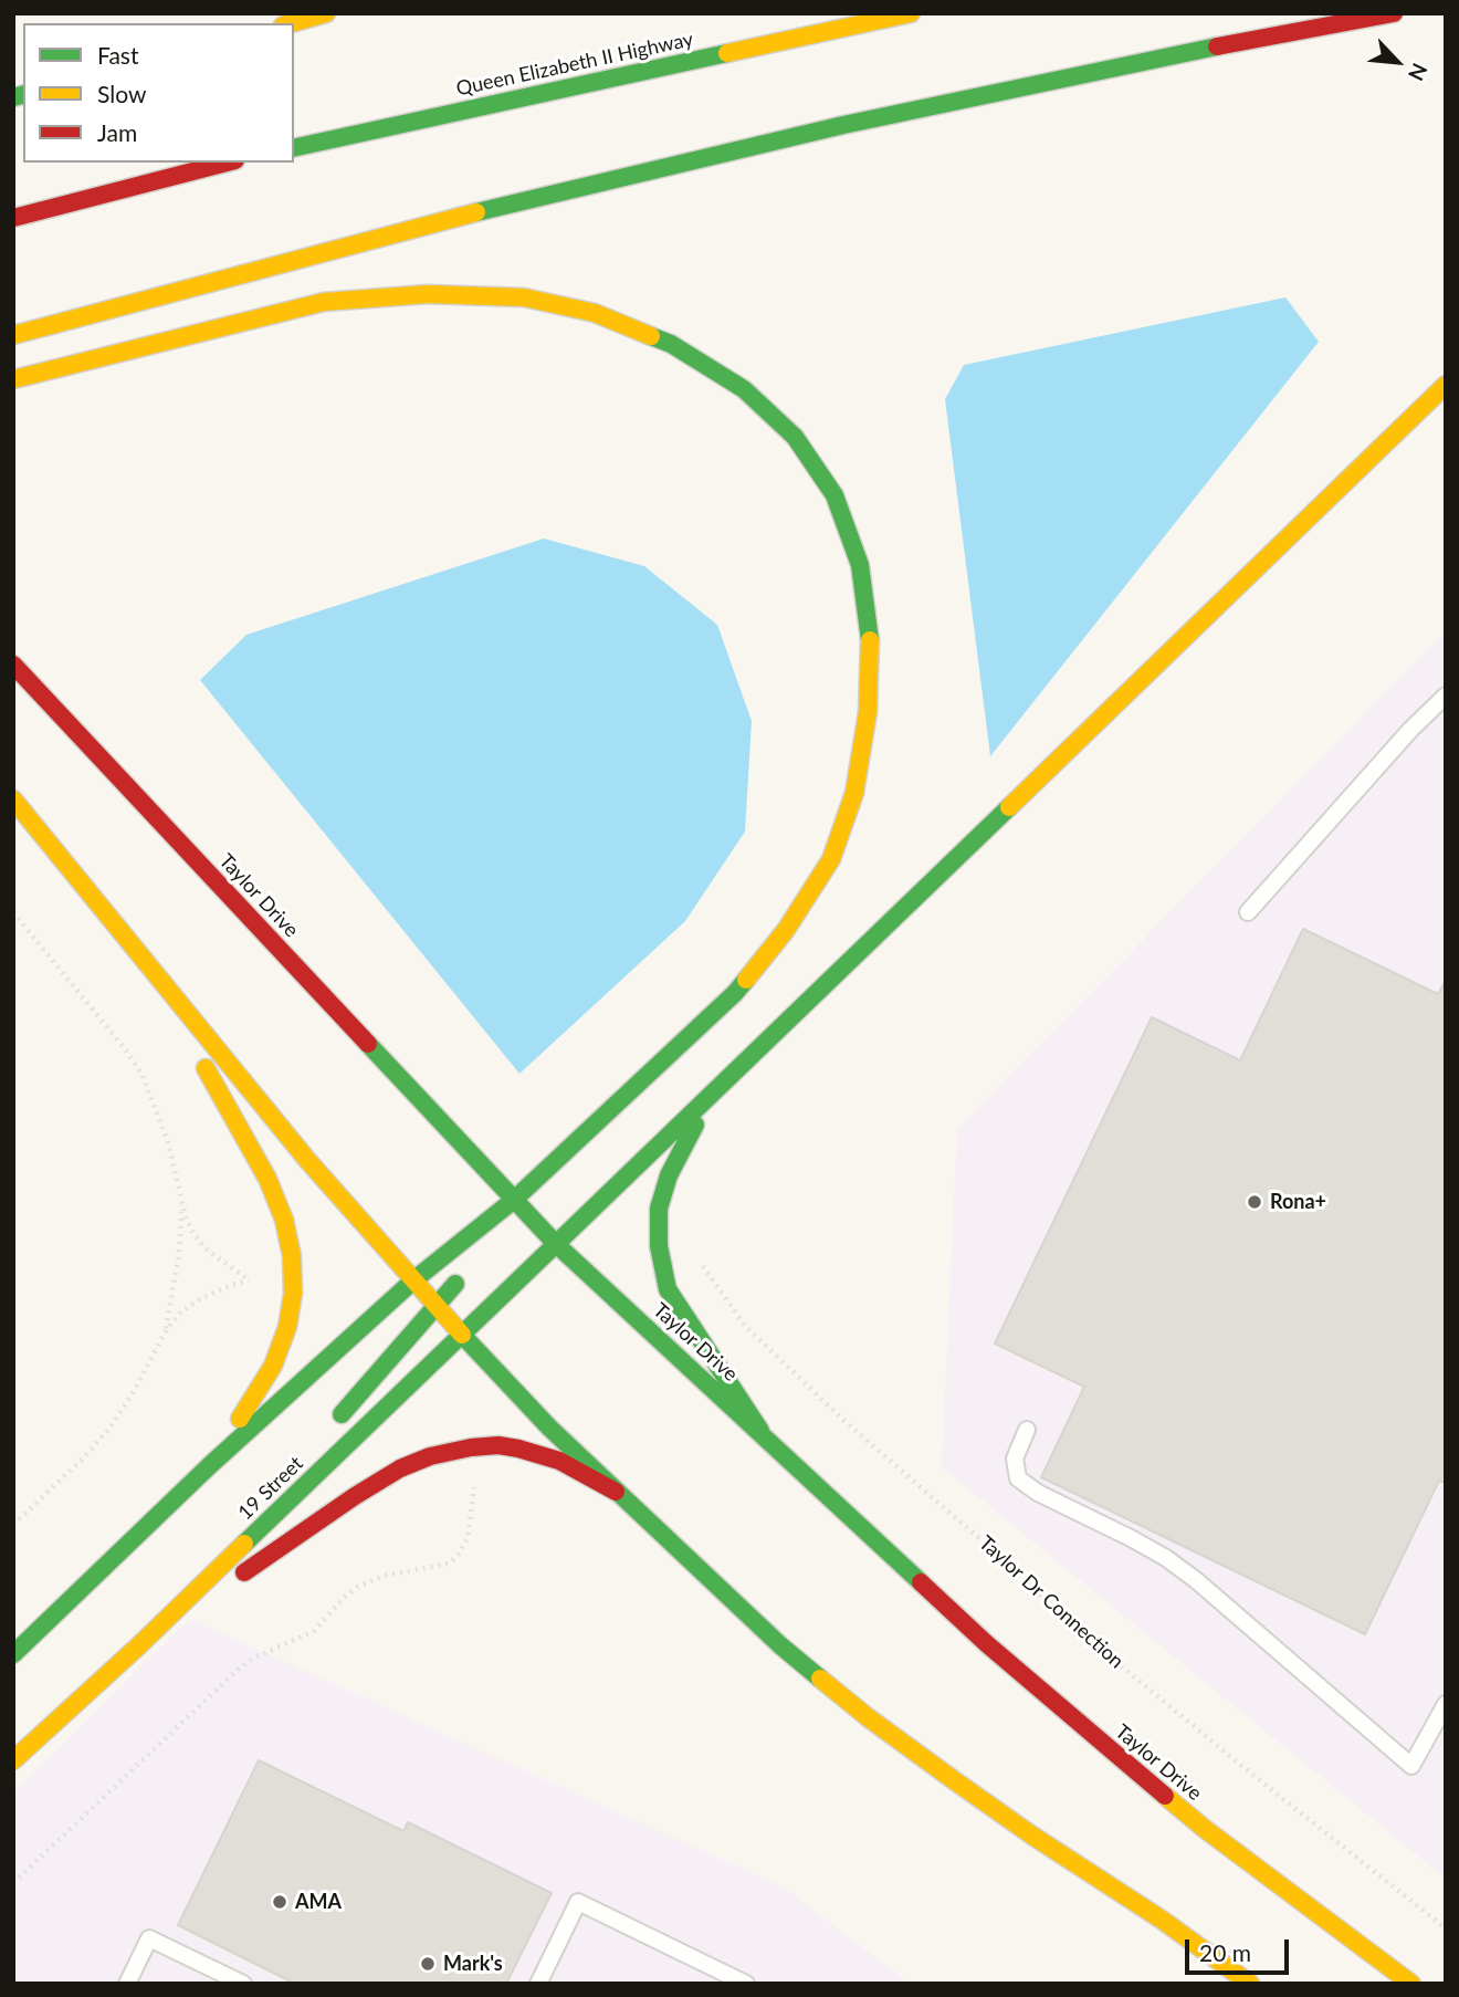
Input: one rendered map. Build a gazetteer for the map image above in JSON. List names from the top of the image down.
{
  "streets": {
    "main road": ["Queen Elizabeth II Highway", "Taylor Drive", "19 Street"],
    "path": ["Taylor Dr Connection"]
  },
  "crossings": [
    ["Taylor Drive", "19 Street"]
  ],
  "places": ["Rona+", "AMA", "Mark's"],
  "legend": ["Fast", "Slow", "Jam"],
  "scale_bar": "20 m",
  "north": "bottom right"
}
